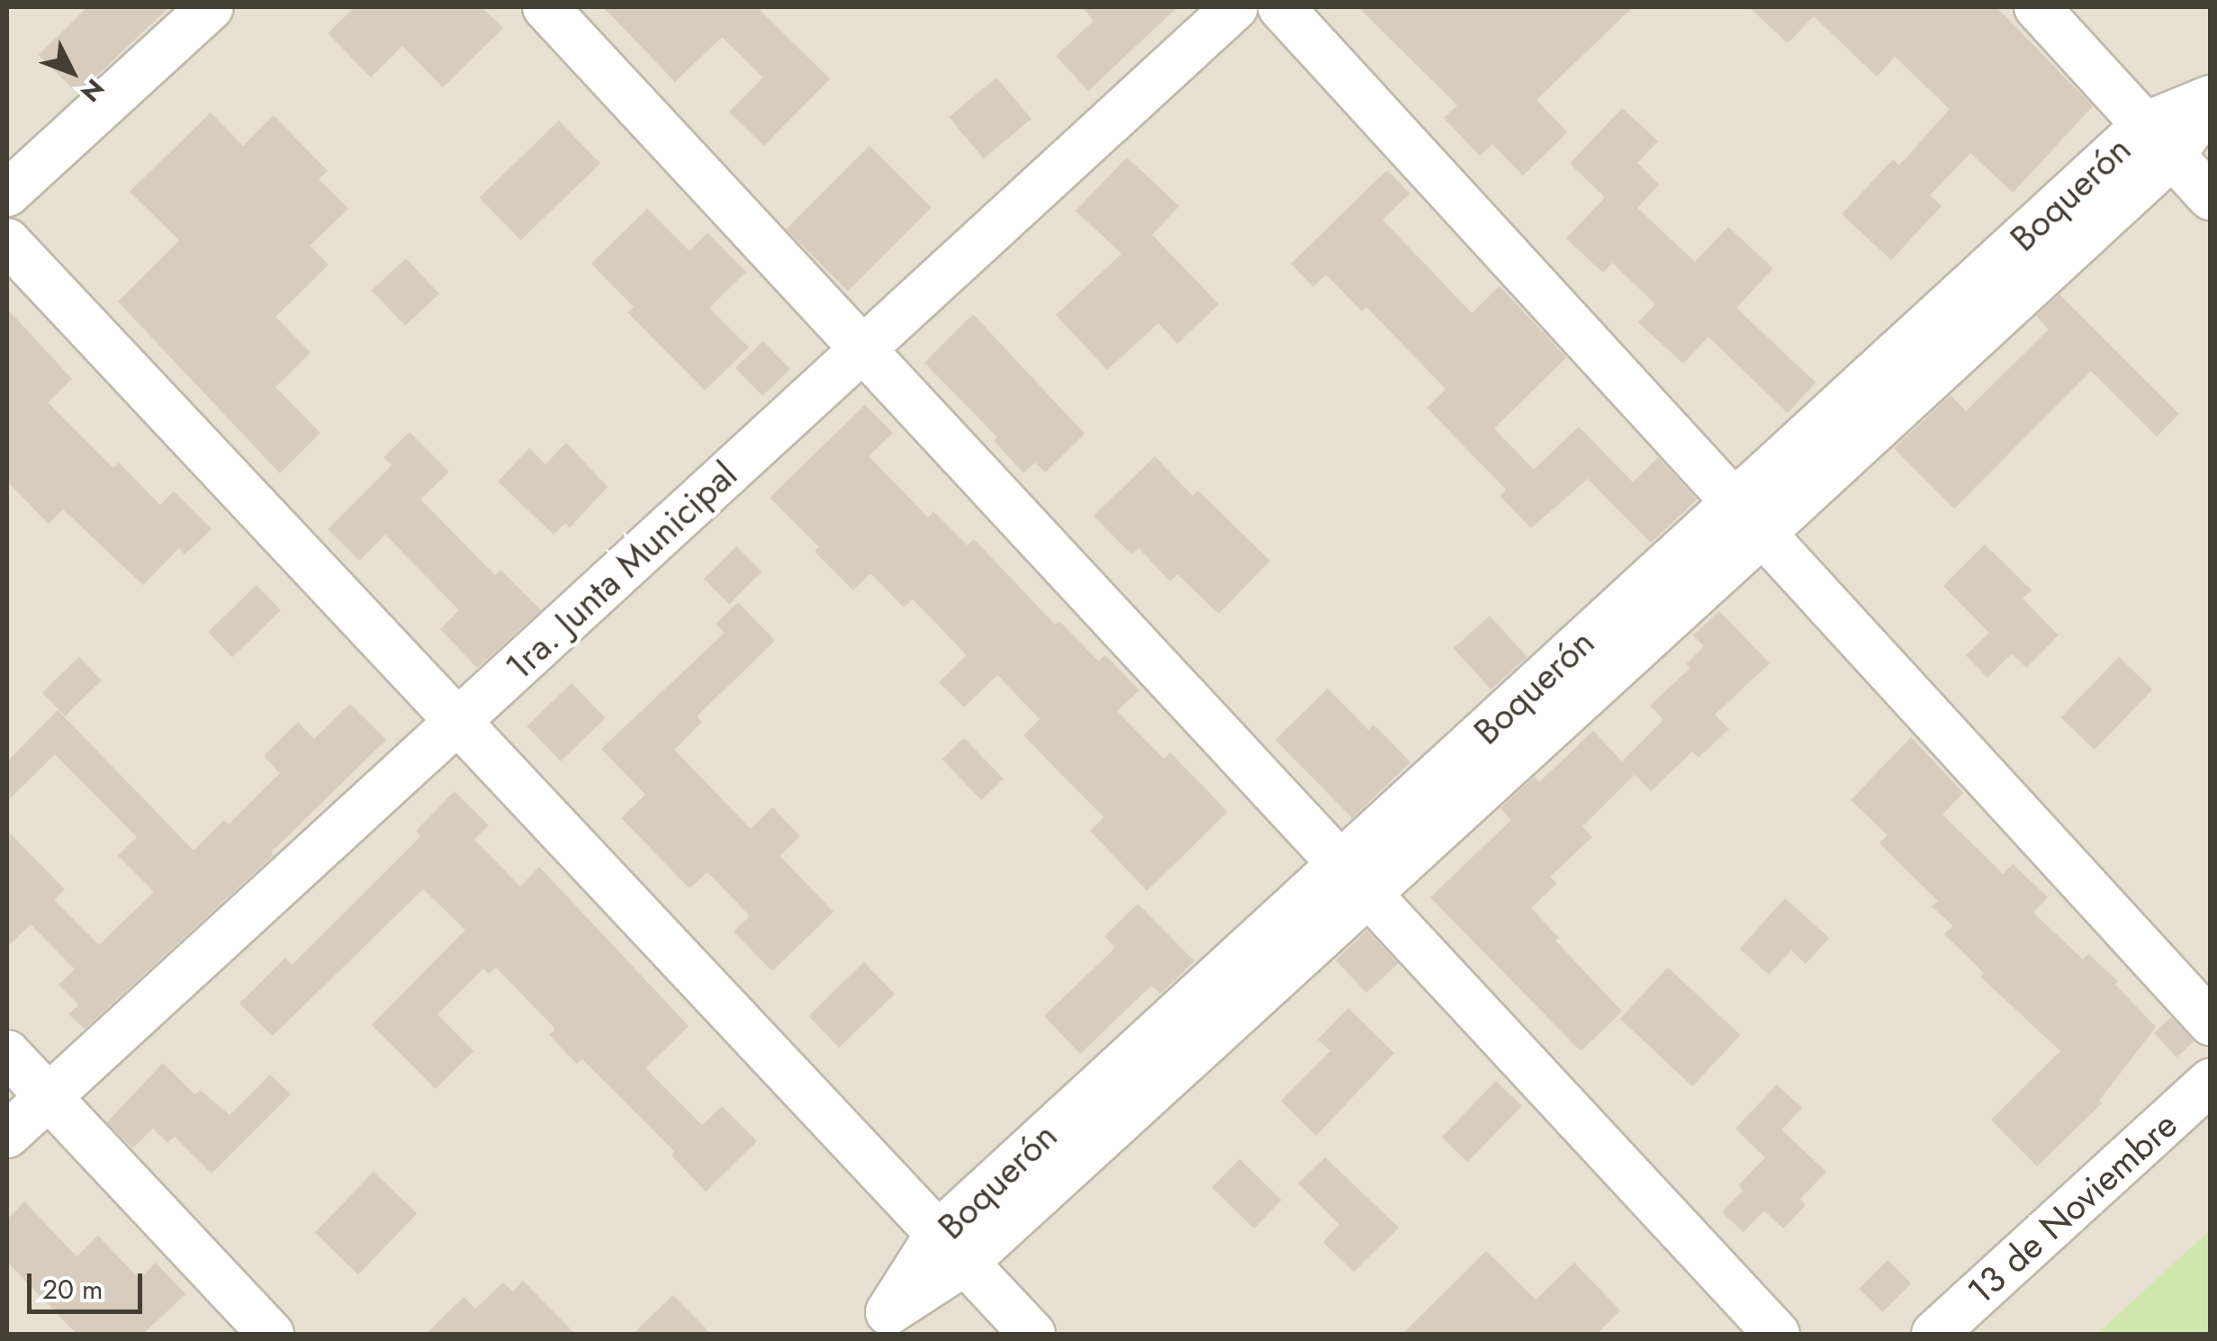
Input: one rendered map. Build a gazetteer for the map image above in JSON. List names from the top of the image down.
{
  "streets": {
    "street": ["Boquerón", "1ra. Junta Municipal", "13 de Noviembre"]
  },
  "scale_bar": "20 m",
  "north": "bottom right"
}
